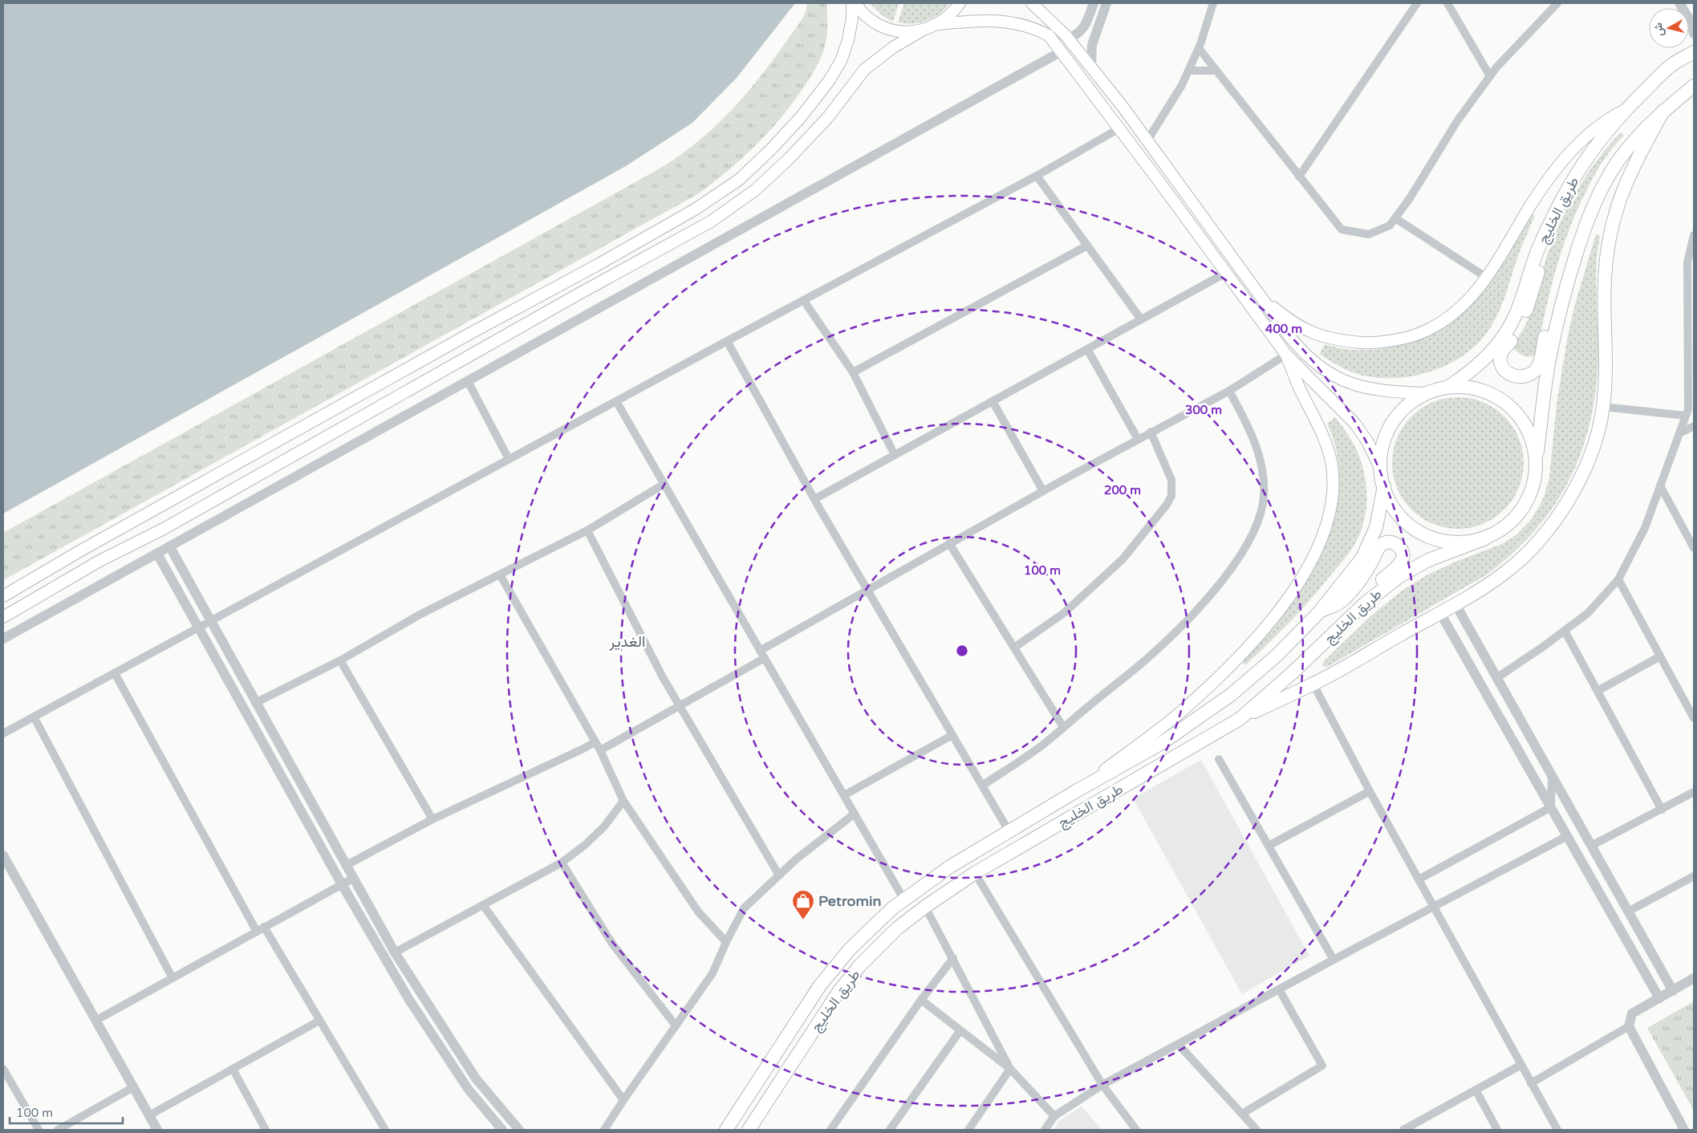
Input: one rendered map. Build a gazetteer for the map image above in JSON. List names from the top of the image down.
{
  "streets": {
    "main road": ["طريق الخليج"]
  },
  "districts": ["الغدير"],
  "places": {
    "shop": ["Petromin"]
  },
  "scale_bar": "100 m",
  "north": "left",
  "rings": [
    "400 m",
    "300 m",
    "200 m",
    "100 m"
  ]
}
